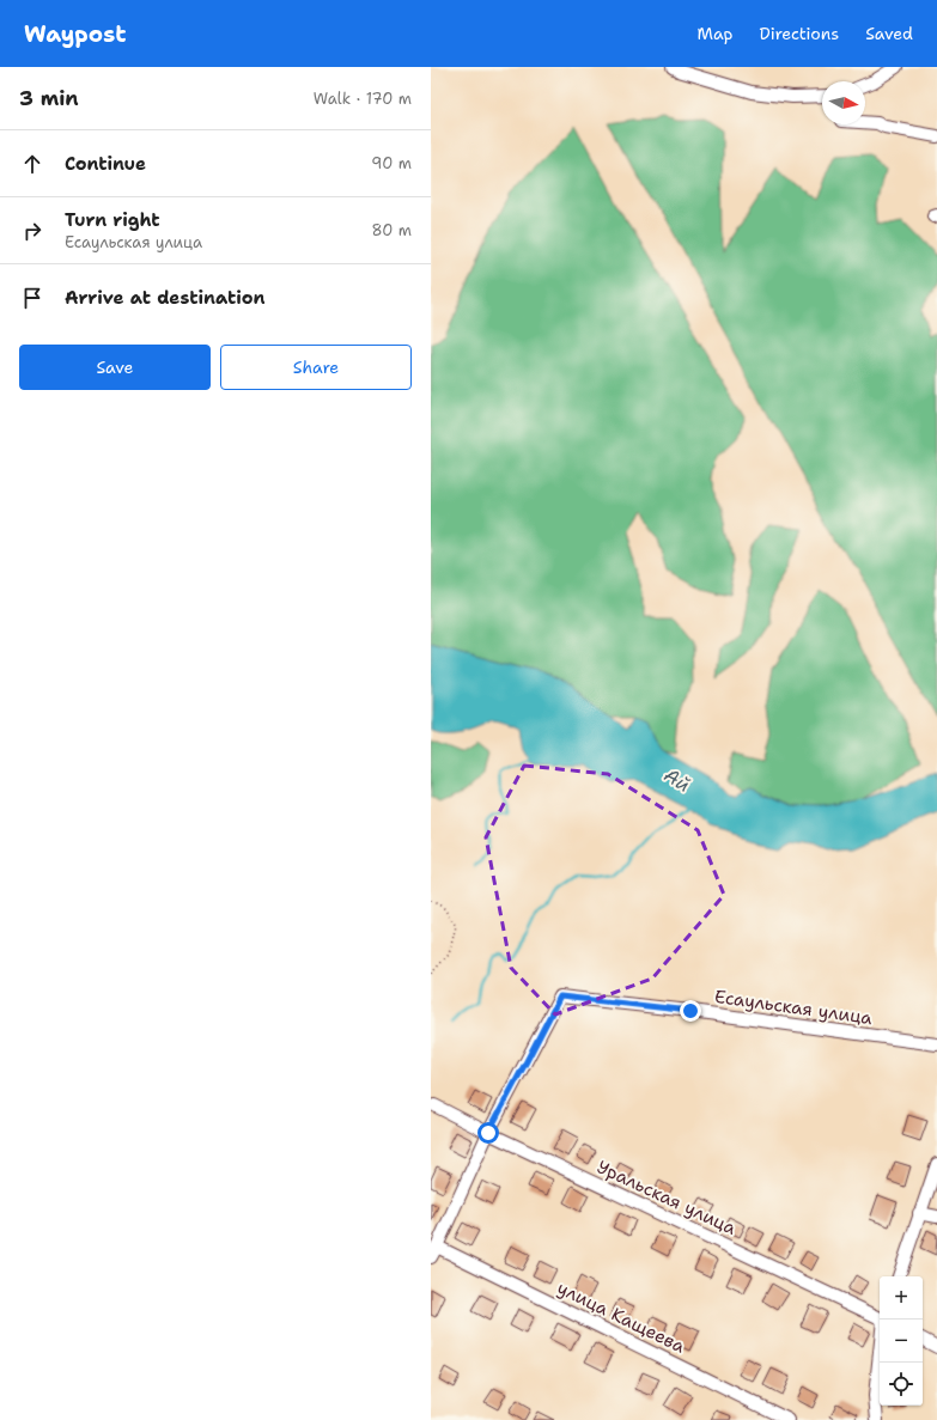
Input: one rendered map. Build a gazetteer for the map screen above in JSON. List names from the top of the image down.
{
  "streets": {
    "street": ["Есаульская улица", "Уральская улица", "улица Кащеева"]
  },
  "crossings": [
    ["Есаульская улица", "Уральская улица"]
  ],
  "water": ["Ай"],
  "north": "right",
  "page": {
    "header": "Waypost",
    "nav": ["Map", "Directions", "Saved"],
    "heading": ["3 min", "Walk · 170 m"],
    "list": [
      ["Continue", "90 m"],
      ["Turn right", "Есаульская улица", "80 m"],
      "Arrive at destination"
    ],
    "buttons": ["Save", "Share"],
    "map_buttons": ["+", "−"]
  }
}
